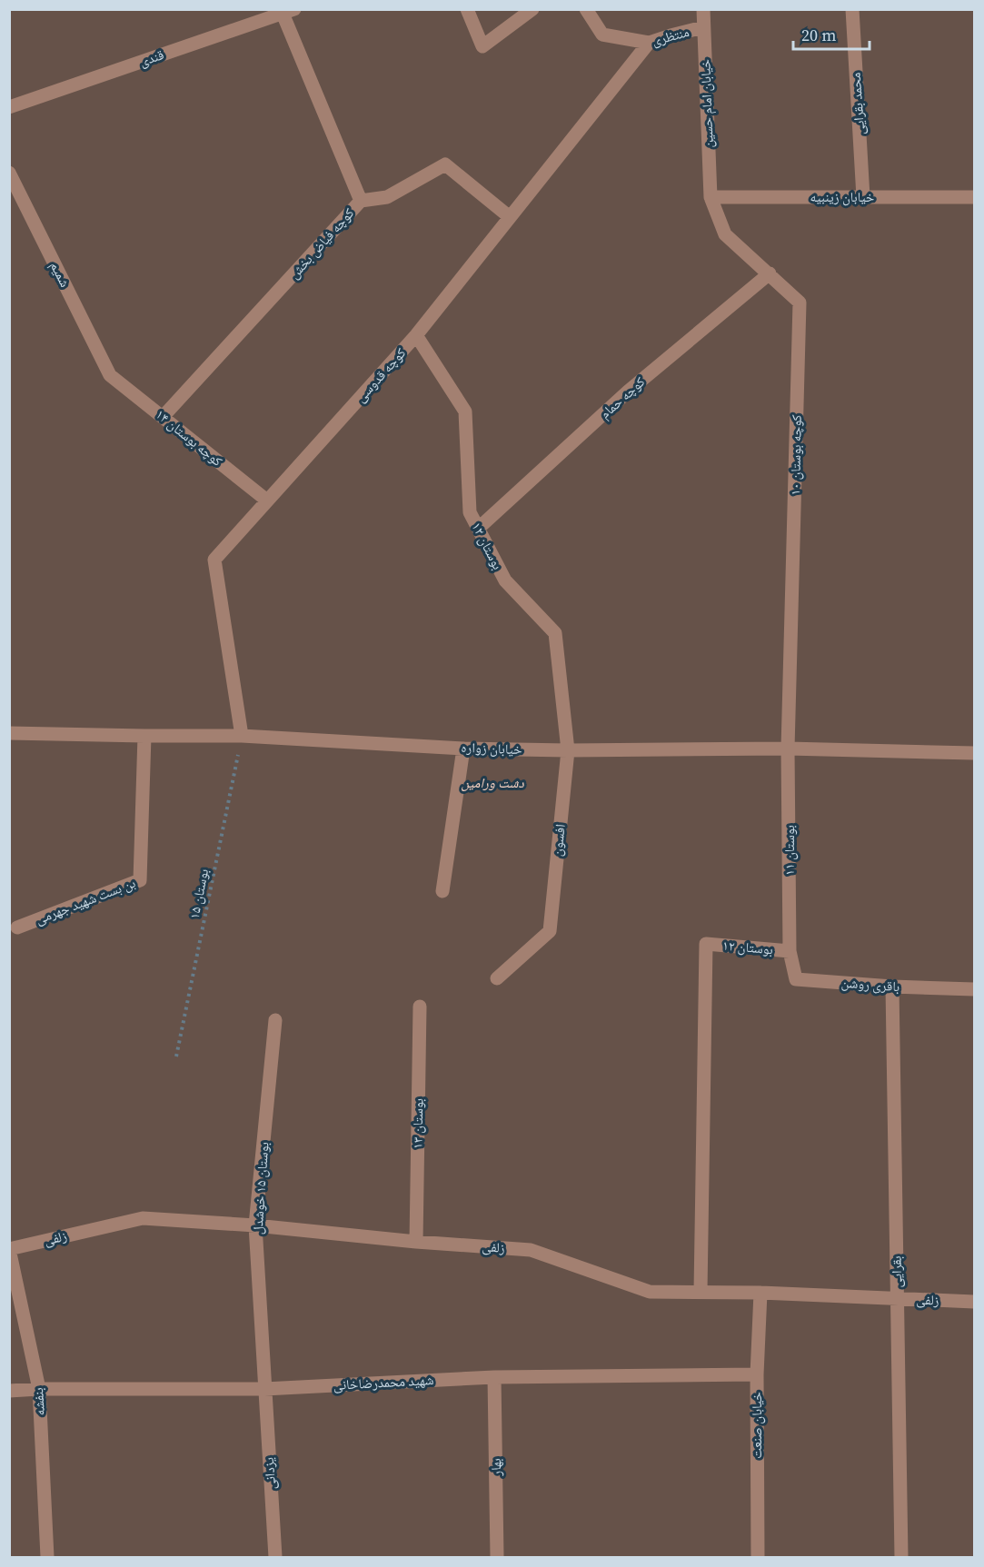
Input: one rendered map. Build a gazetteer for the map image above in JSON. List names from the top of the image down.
{
  "streets": {
    "street": [
      "منتظری",
      "قندی",
      "خیابان امام حسین",
      "محمد بقرایی",
      "خیابان زینبیه",
      "کوچه فیاض بخش",
      "شمیم",
      "کوچه قدوسی",
      "کوچه حمام",
      "کوچه بوستان ۱۴",
      "کوچه بوستان ۱۰",
      "بوستان ۱۲",
      "خیابان زواره",
      "افسون",
      "بوستان ۱۱",
      "بن بست شهید جهرمی",
      "باقری روشن",
      "بوستان ۱۳",
      "بوستان ۱۵ خوشدل",
      "زلفی",
      "بقرایی",
      "شهید محمدرضاخانی",
      "بنفشه",
      "خیابان صنعت",
      "بهار",
      "یزدانی"
    ],
    "path": ["بوستان ۱۵"]
  },
  "crossings": [
    ["منتظری", "خیابان امام حسین"],
    ["منتظری", "کوچه قدوسی"],
    ["خیابان امام حسین", "خیابان زینبیه"],
    ["خیابان امام حسین", "کوچه بوستان ۱۰"],
    ["محمد بقرایی", "خیابان زینبیه"],
    ["خیابان زینبیه", "کوچه بوستان ۱۰"],
    ["کوچه فیاض بخش", "کوچه قدوسی"],
    ["کوچه فیاض بخش", "کوچه بوستان ۱۴"],
    ["شمیم", "کوچه بوستان ۱۴"],
    ["کوچه قدوسی", "کوچه بوستان ۱۴"],
    ["کوچه قدوسی", "بوستان ۱۲"],
    ["کوچه قدوسی", "خیابان زواره"],
    ["کوچه قدوسی", "بوستان ۱۵"],
    ["کوچه حمام", "کوچه بوستان ۱۰"],
    ["کوچه حمام", "بوستان ۱۲"],
    ["کوچه بوستان ۱۰", "خیابان زواره"],
    ["کوچه بوستان ۱۰", "بوستان ۱۱"],
    ["بوستان ۱۲", "خیابان زواره"],
    ["بوستان ۱۲", "افسون"],
    ["بوستان ۱۲", "بوستان ۱۱"],
    ["بوستان ۱۲", "باقری روشن"],
    ["بوستان ۱۲", "زلفی"],
    ["خیابان زواره", "افسون"],
    ["خیابان زواره", "بوستان ۱۱"],
    ["خیابان زواره", "بوستان ۱۵"],
    ["خیابان زواره", "بن بست شهید جهرمی"],
    ["بوستان ۱۱", "باقری روشن"],
    ["باقری روشن", "بقرایی"],
    ["بوستان ۱۳", "زلفی"],
    ["بوستان ۱۵ خوشدل", "زلفی"],
    ["بوستان ۱۵ خوشدل", "شهید محمدرضاخانی"],
    ["بوستان ۱۵ خوشدل", "یزدانی"],
    ["زلفی", "بقرایی"],
    ["زلفی", "بنفشه"],
    ["زلفی", "خیابان صنعت"],
    ["شهید محمدرضاخانی", "بنفشه"],
    ["شهید محمدرضاخانی", "خیابان صنعت"],
    ["شهید محمدرضاخانی", "بهار"],
    ["شهید محمدرضاخانی", "یزدانی"]
  ],
  "parks": ["دشت ورامین"],
  "scale_bar": "20 m"
}
